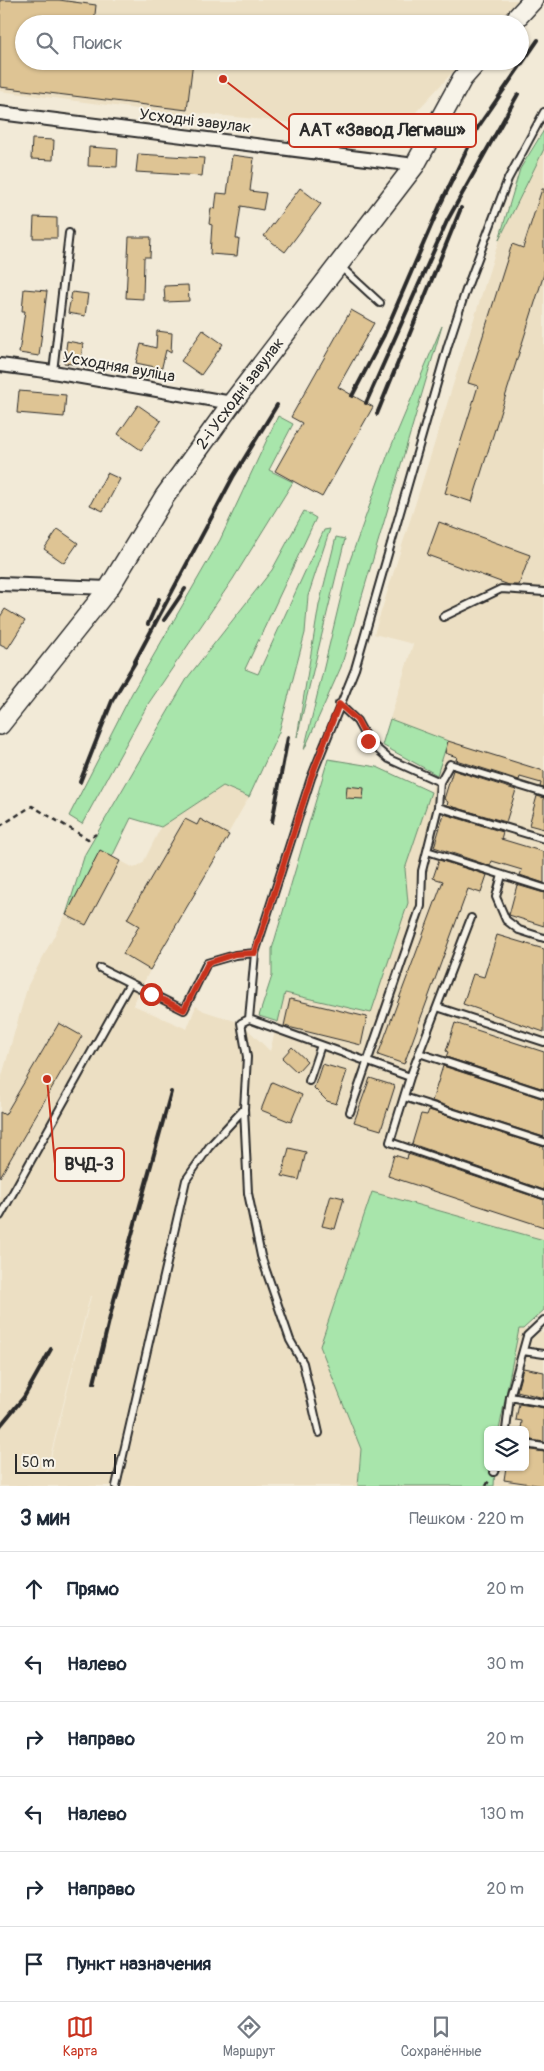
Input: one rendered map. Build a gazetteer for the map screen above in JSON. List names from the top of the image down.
{
  "streets": {
    "street": ["Усходні завулак", "Усходняя вуліца", "2-і Усходні завулак"]
  },
  "crossings": [
    ["Усходні завулак", "2-і Усходні завулак"],
    ["Усходняя вуліца", "2-і Усходні завулак"]
  ],
  "places": ["ААТ «Завод Легмаш»", "ВЧД-3"],
  "scale_bar": "50 m",
  "page": {
    "search": "Поиск",
    "scale": "50 m",
    "heading": ["3 мин", "Пешком · 220 m"],
    "list": [
      ["Прямо", "20 m"],
      ["Налево", "30 m"],
      ["Направо", "20 m"],
      ["Налево", "130 m"],
      ["Направо", "20 m"],
      "Пункт назначения"
    ],
    "nav": ["Карта", "Маршрут", "Сохранённые"]
  }
}
